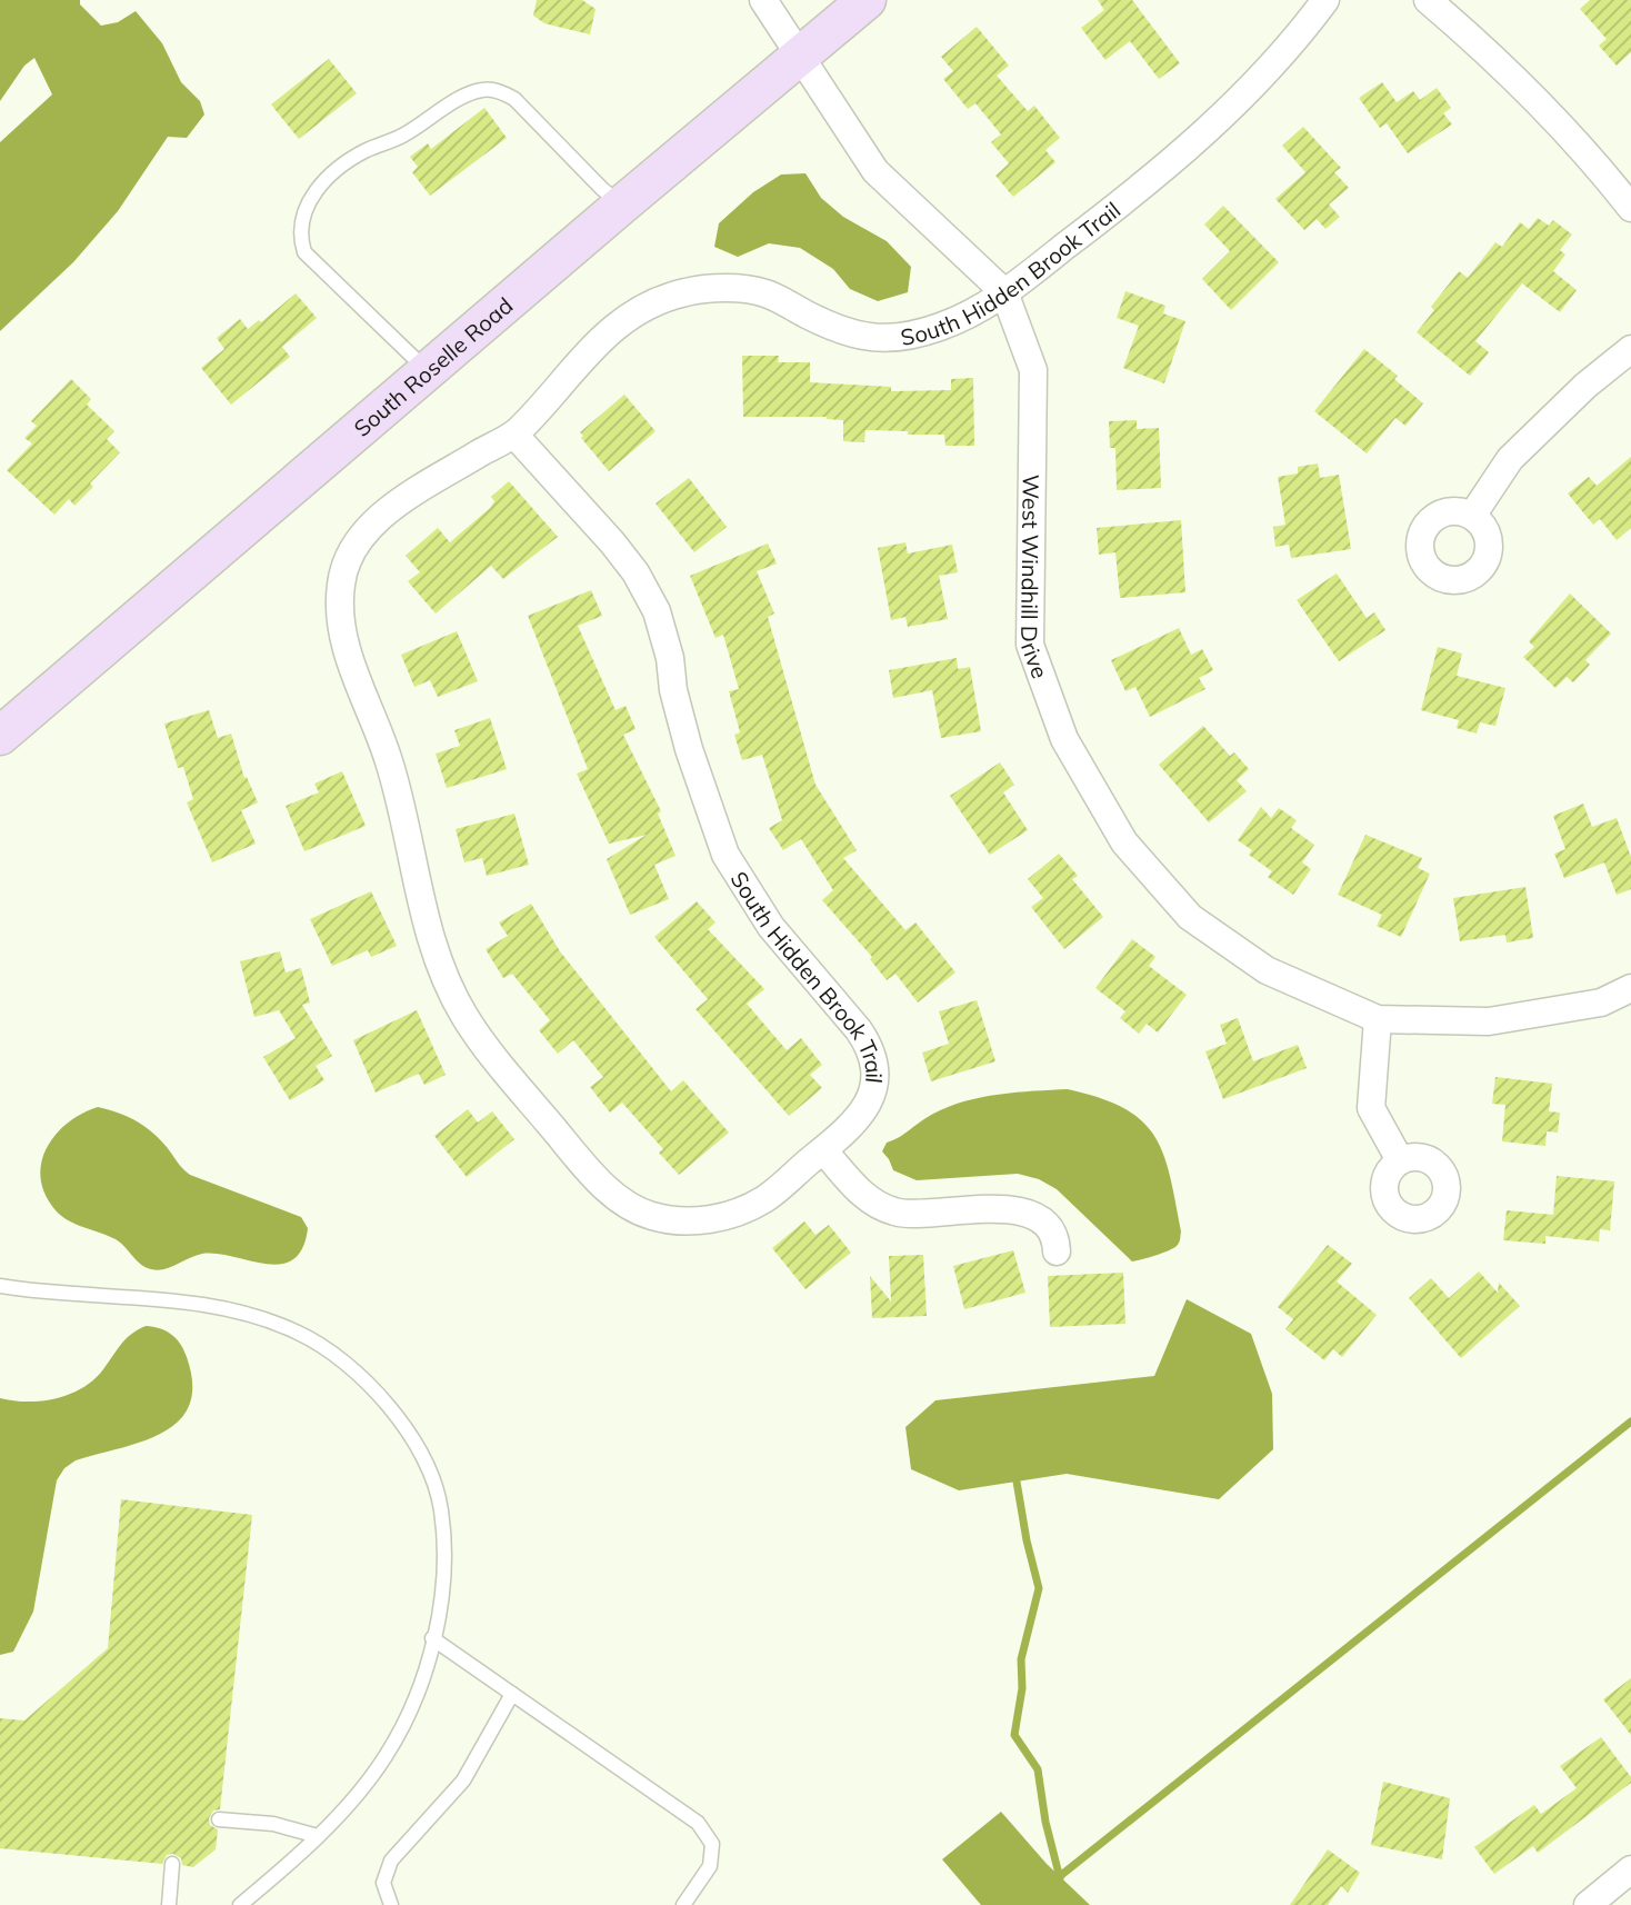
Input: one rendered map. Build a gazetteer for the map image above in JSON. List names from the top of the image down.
{
  "streets": {
    "main road": ["South Roselle Road"],
    "street": ["South Hidden Brook Trail", "West Windhill Drive"]
  },
  "crossings": [
    ["South Hidden Brook Trail", "West Windhill Drive"],
    ["South Roselle Road", "West Windhill Drive"]
  ]
}
